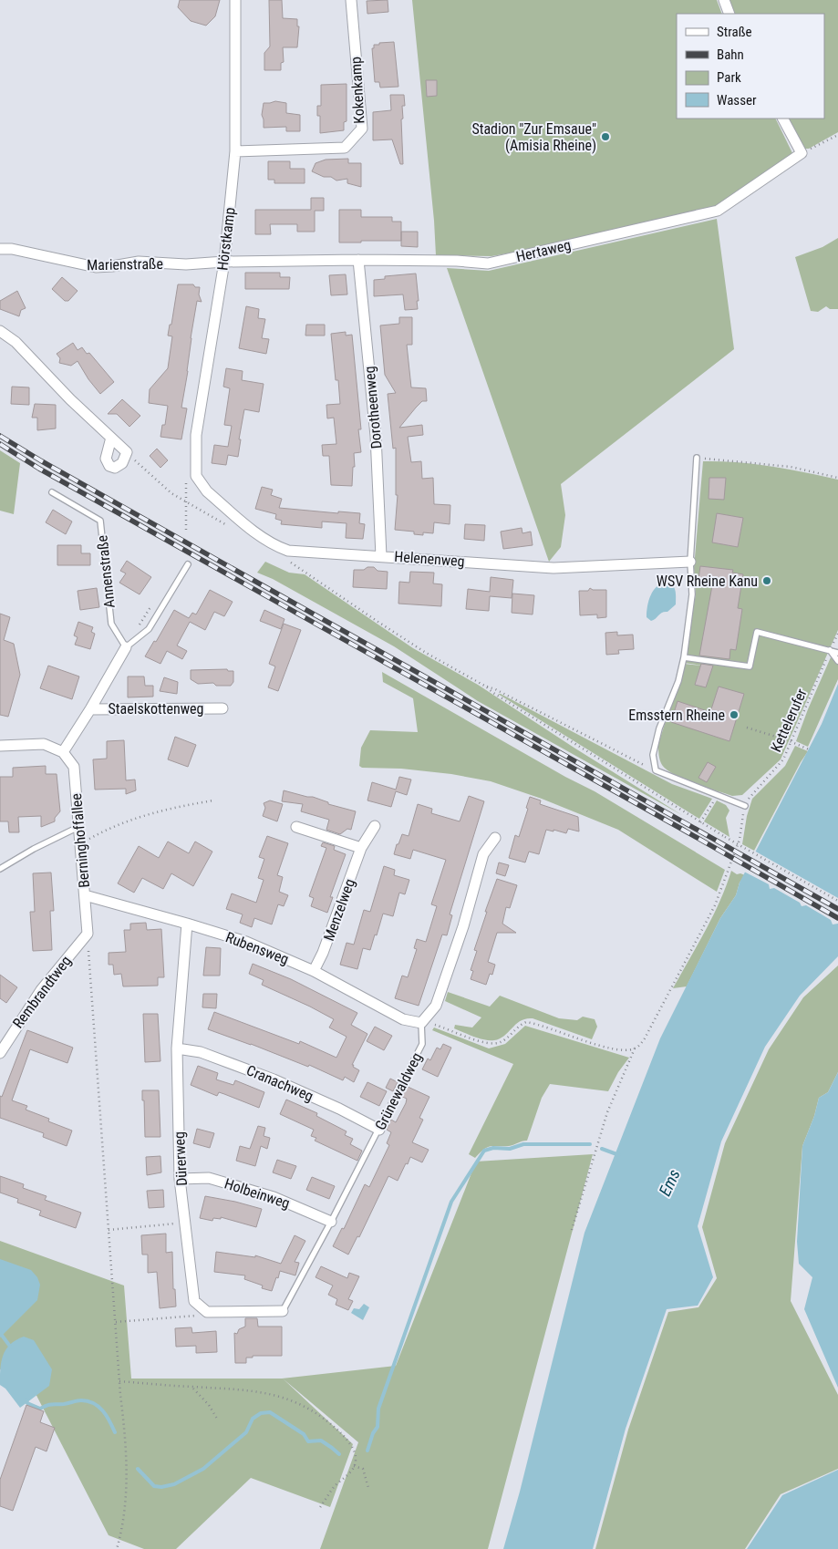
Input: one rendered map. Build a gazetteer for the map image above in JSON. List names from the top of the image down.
{
  "streets": {
    "street": [
      "Kokenkamp",
      "Hörstkamp",
      "Hertaweg",
      "Marienstraße",
      "Dorotheenweg",
      "Helenenweg",
      "Staelskottenweg",
      "Berninghoffallee",
      "Menzelweg",
      "Rubensweg",
      "Rembrandtweg",
      "Cranachweg",
      "Dürerweg",
      "Holbeinweg"
    ],
    "lane": ["Annenstraße", "Grünewaldweg"],
    "path": ["Kettelerufer"]
  },
  "crossings": [
    ["Kokenkamp", "Hörstkamp"],
    ["Hörstkamp", "Hertaweg"],
    ["Hörstkamp", "Marienstraße"],
    ["Hörstkamp", "Helenenweg"],
    ["Hertaweg", "Marienstraße"],
    ["Hertaweg", "Dorotheenweg"],
    ["Dorotheenweg", "Helenenweg"],
    ["Annenstraße", "Staelskottenweg"],
    ["Staelskottenweg", "Berninghoffallee"],
    ["Berninghoffallee", "Rubensweg"],
    ["Berninghoffallee", "Rembrandtweg"],
    ["Menzelweg", "Rubensweg"],
    ["Rubensweg", "Grünewaldweg"],
    ["Rubensweg", "Dürerweg"],
    ["Cranachweg", "Grünewaldweg"],
    ["Cranachweg", "Dürerweg"],
    ["Grünewaldweg", "Holbeinweg"],
    ["Dürerweg", "Holbeinweg"]
  ],
  "water": ["Ems"],
  "places": ["Stadion \"Zur Emsaue\" (Amisia Rheine)", "WSV Rheine Kanu", "Emsstern Rheine"],
  "legend": [
    "Straße",
    "Bahn",
    "Park",
    "Wasser"
  ]
}
